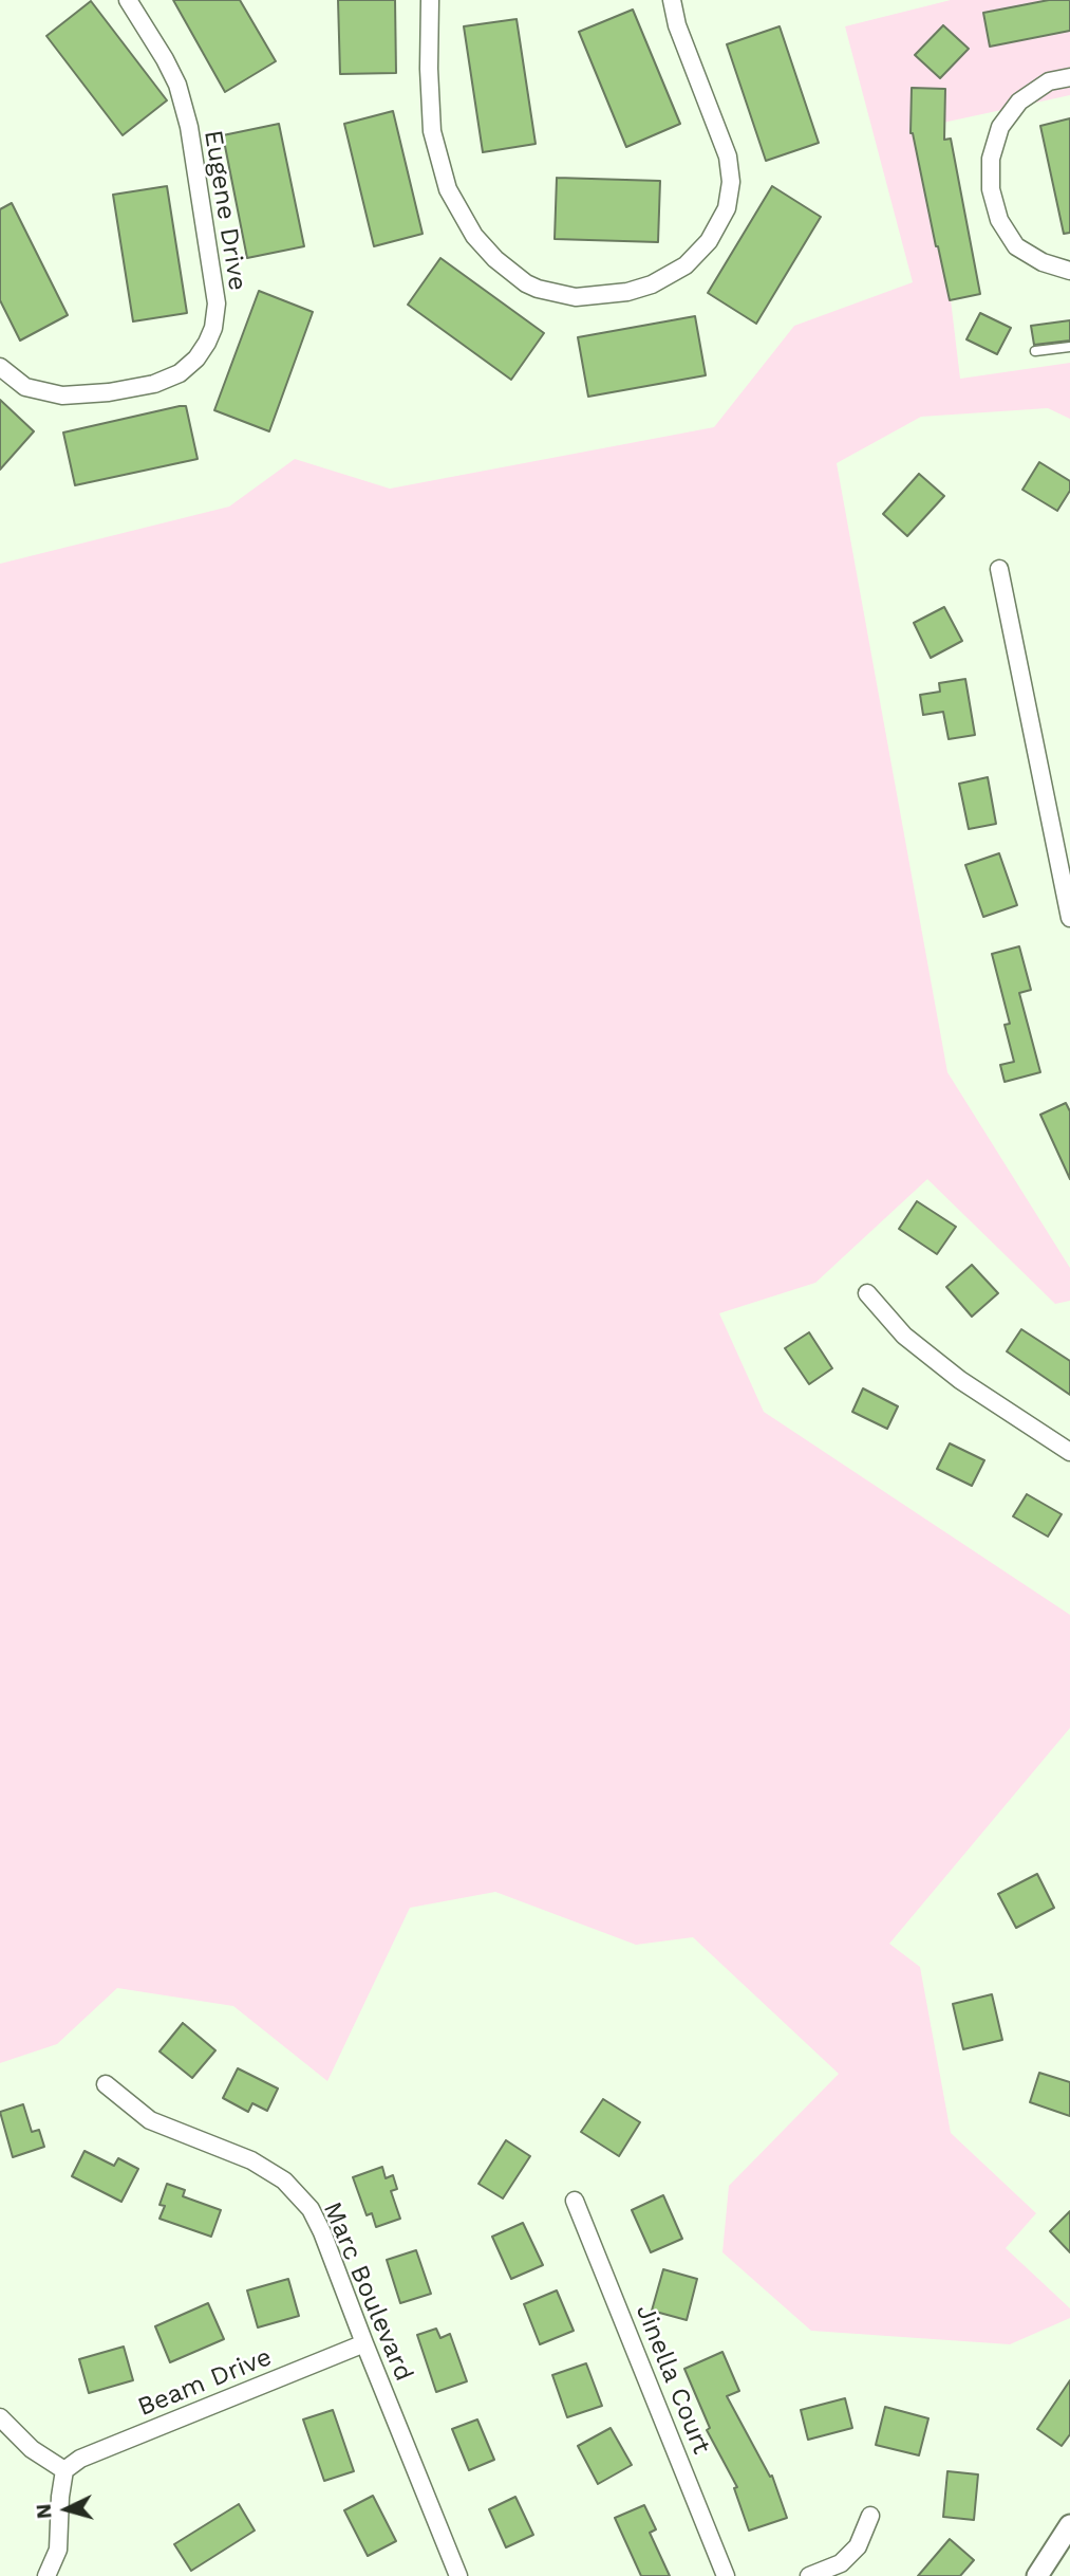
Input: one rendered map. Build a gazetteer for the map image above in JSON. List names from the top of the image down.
{
  "streets": {
    "street": [
      "Eugene Drive",
      "Marc Boulevard",
      "Jinella Court",
      "Beam Drive"
    ]
  },
  "crossings": [
    ["Marc Boulevard", "Beam Drive"]
  ],
  "north": "left"
}
